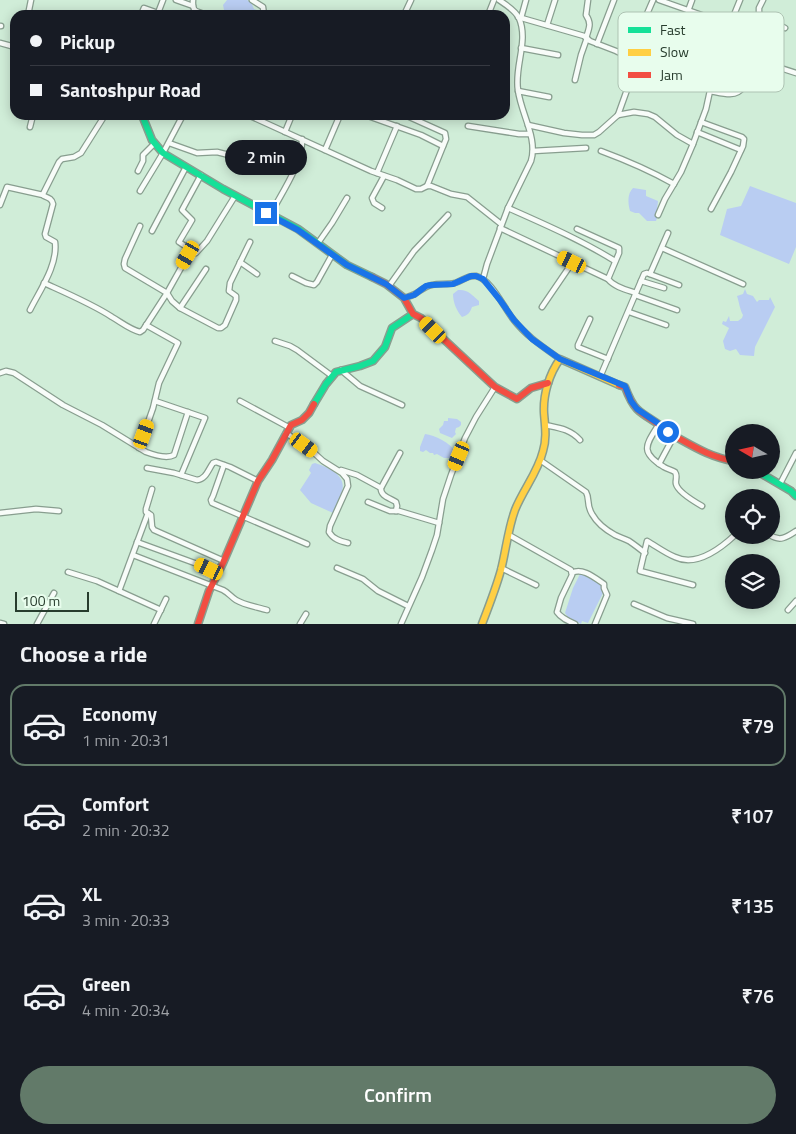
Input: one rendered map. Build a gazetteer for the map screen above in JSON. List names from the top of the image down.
{
  "legend": ["Fast", "Slow", "Jam"],
  "scale_bar": "100 m",
  "north": "left",
  "page": {
    "banner": ["Pickup", "Santoshpur Road"],
    "bubble": "2 min",
    "scale": "100 m",
    "heading": "Choose a ride",
    "list": [
      {
        "name": "Economy",
        "note": "1 min · 20:31",
        "value": "₹79"
      },
      {
        "name": "Comfort",
        "note": "2 min · 20:32",
        "value": "₹107"
      },
      {
        "name": "XL",
        "note": "3 min · 20:33",
        "value": "₹135"
      },
      {
        "name": "Green",
        "note": "4 min · 20:34",
        "value": "₹76"
      }
    ],
    "buttons": "Confirm"
  }
}
